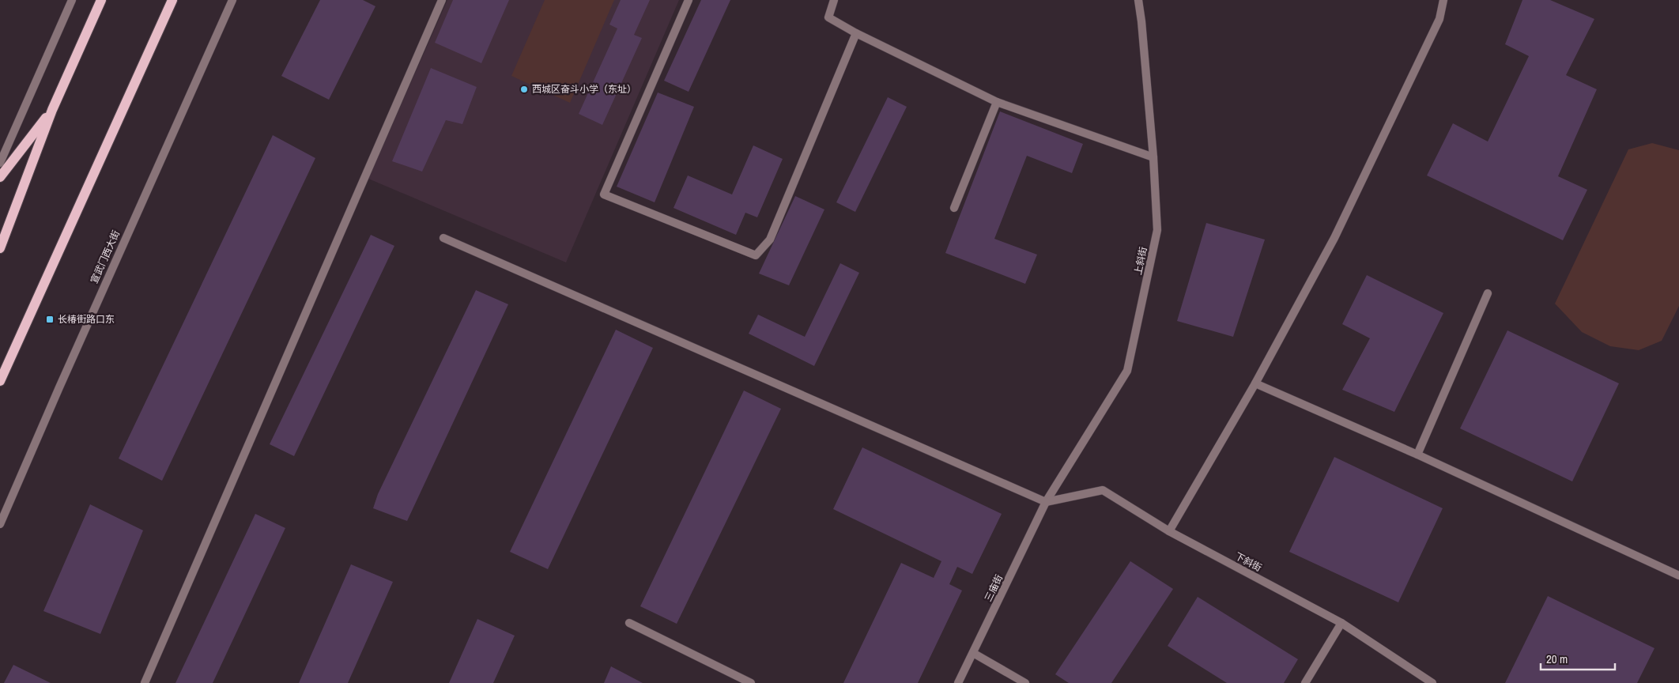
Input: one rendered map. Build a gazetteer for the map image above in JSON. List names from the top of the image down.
{
  "streets": {
    "street": [
      "宣武门西大街",
      "上斜街",
      "下斜街",
      "三庙街"
    ]
  },
  "crossings": [
    ["上斜街", "下斜街"],
    ["上斜街", "三庙街"],
    ["下斜街", "三庙街"]
  ],
  "places": {
    "other": ["西城区奋斗小学（东址）"],
    "transit": ["长椿街路口东"]
  },
  "scale_bar": "20 m"
}
